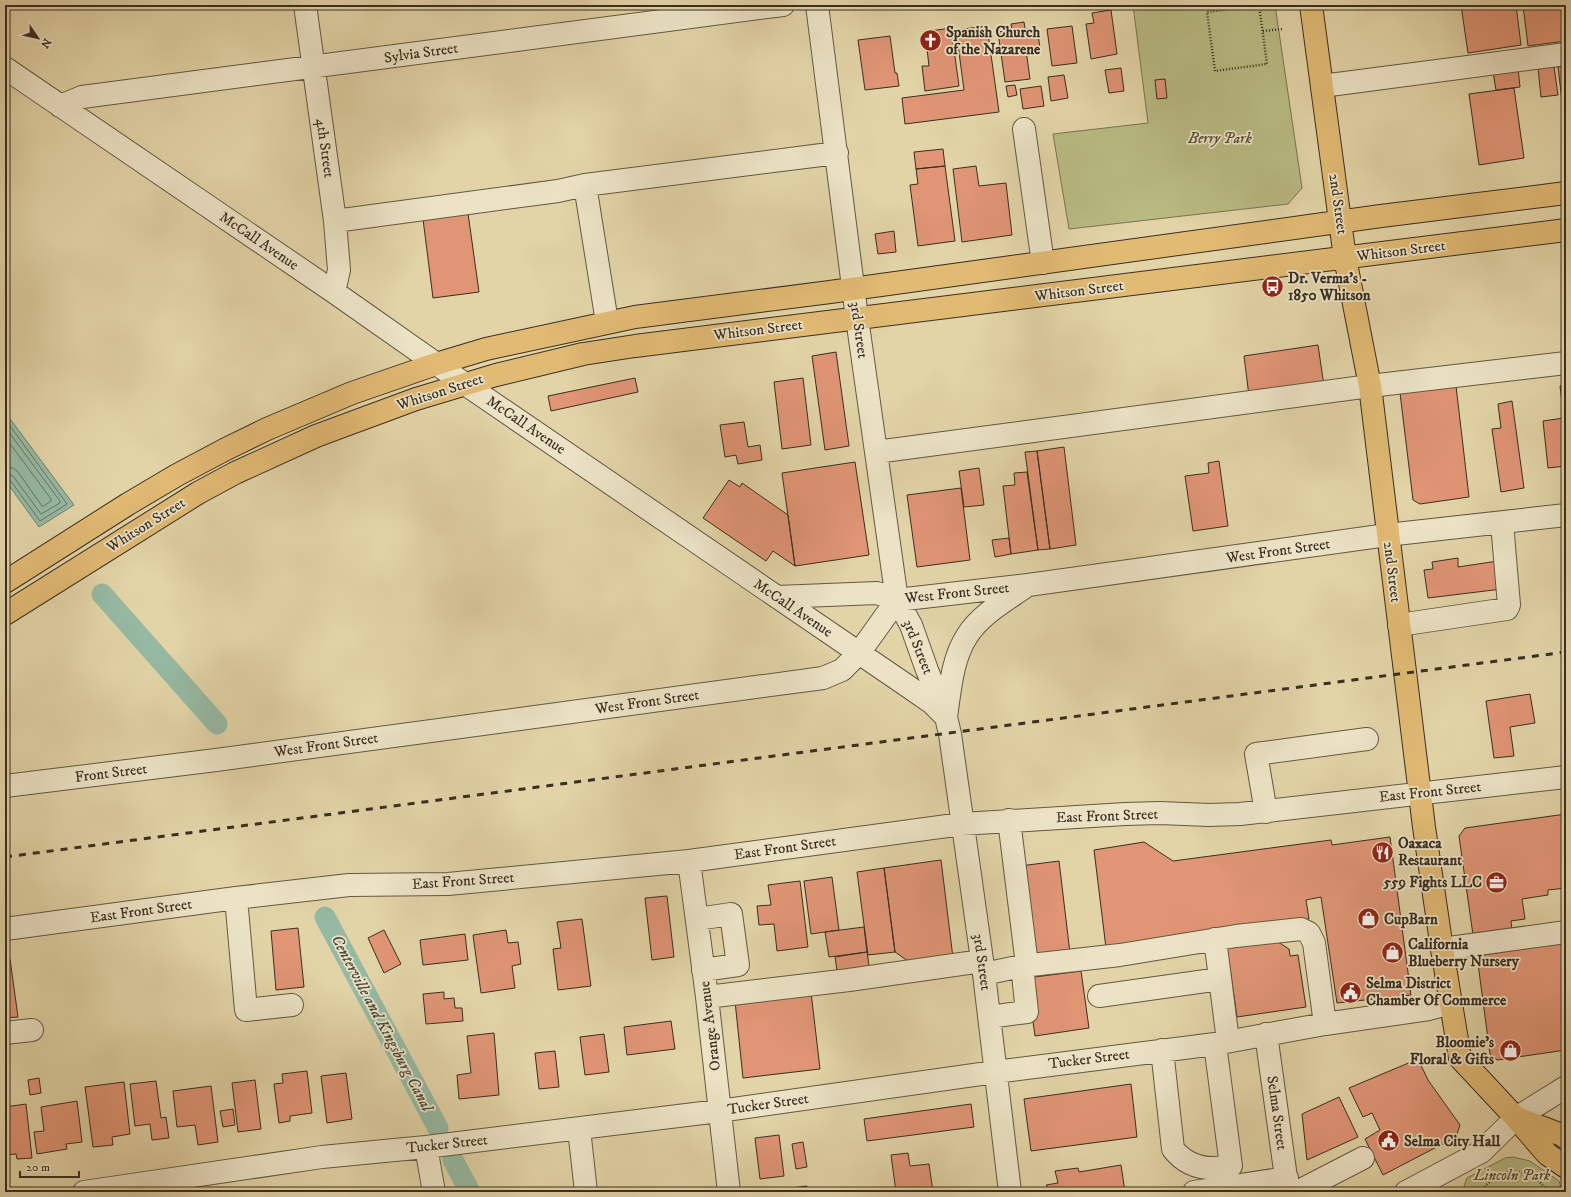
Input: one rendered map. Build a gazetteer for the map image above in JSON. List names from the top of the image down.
{
  "streets": {
    "main road": ["2nd Street", "Whitson Street"],
    "street": [
      "Sylvia Street",
      "4th Street",
      "McCall Avenue",
      "3rd Street",
      "West Front Street",
      "Front Street",
      "East Front Street",
      "Orange Avenue",
      "Tucker Street",
      "Selma Street"
    ]
  },
  "crossings": [
    ["Sylvia Street", "4th Street"],
    ["Sylvia Street", "McCall Avenue"],
    ["4th Street", "McCall Avenue"],
    ["2nd Street", "Whitson Street"],
    ["2nd Street", "West Front Street"],
    ["2nd Street", "East Front Street"],
    ["2nd Street", "Tucker Street"],
    ["McCall Avenue", "Whitson Street"],
    ["McCall Avenue", "3rd Street"],
    ["McCall Avenue", "West Front Street"],
    ["Whitson Street", "3rd Street"],
    ["3rd Street", "West Front Street"],
    ["3rd Street", "East Front Street"],
    ["3rd Street", "Tucker Street"],
    ["West Front Street", "Front Street"],
    ["East Front Street", "Orange Avenue"],
    ["Orange Avenue", "Tucker Street"],
    ["Tucker Street", "Selma Street"]
  ],
  "water": ["Centerville and Kingsburg Canal"],
  "parks": ["Berry Park", "Lincoln Park"],
  "places": {
    "church": ["Spanish Church of the Nazarene"],
    "bus stop": ["Dr. Verma's - 1850 Whitson"],
    "restaurant": ["Oaxaca Restaurant"],
    "office": ["559 Fights LLC"],
    "shop": ["CupBarn", "California Blueberry Nursery", "Bloomie's Floral & Gifts"],
    "public building": ["Selma District Chamber Of Commerce", "Selma City Hall"]
  },
  "scale_bar": "20 m",
  "north": "bottom right"
}
